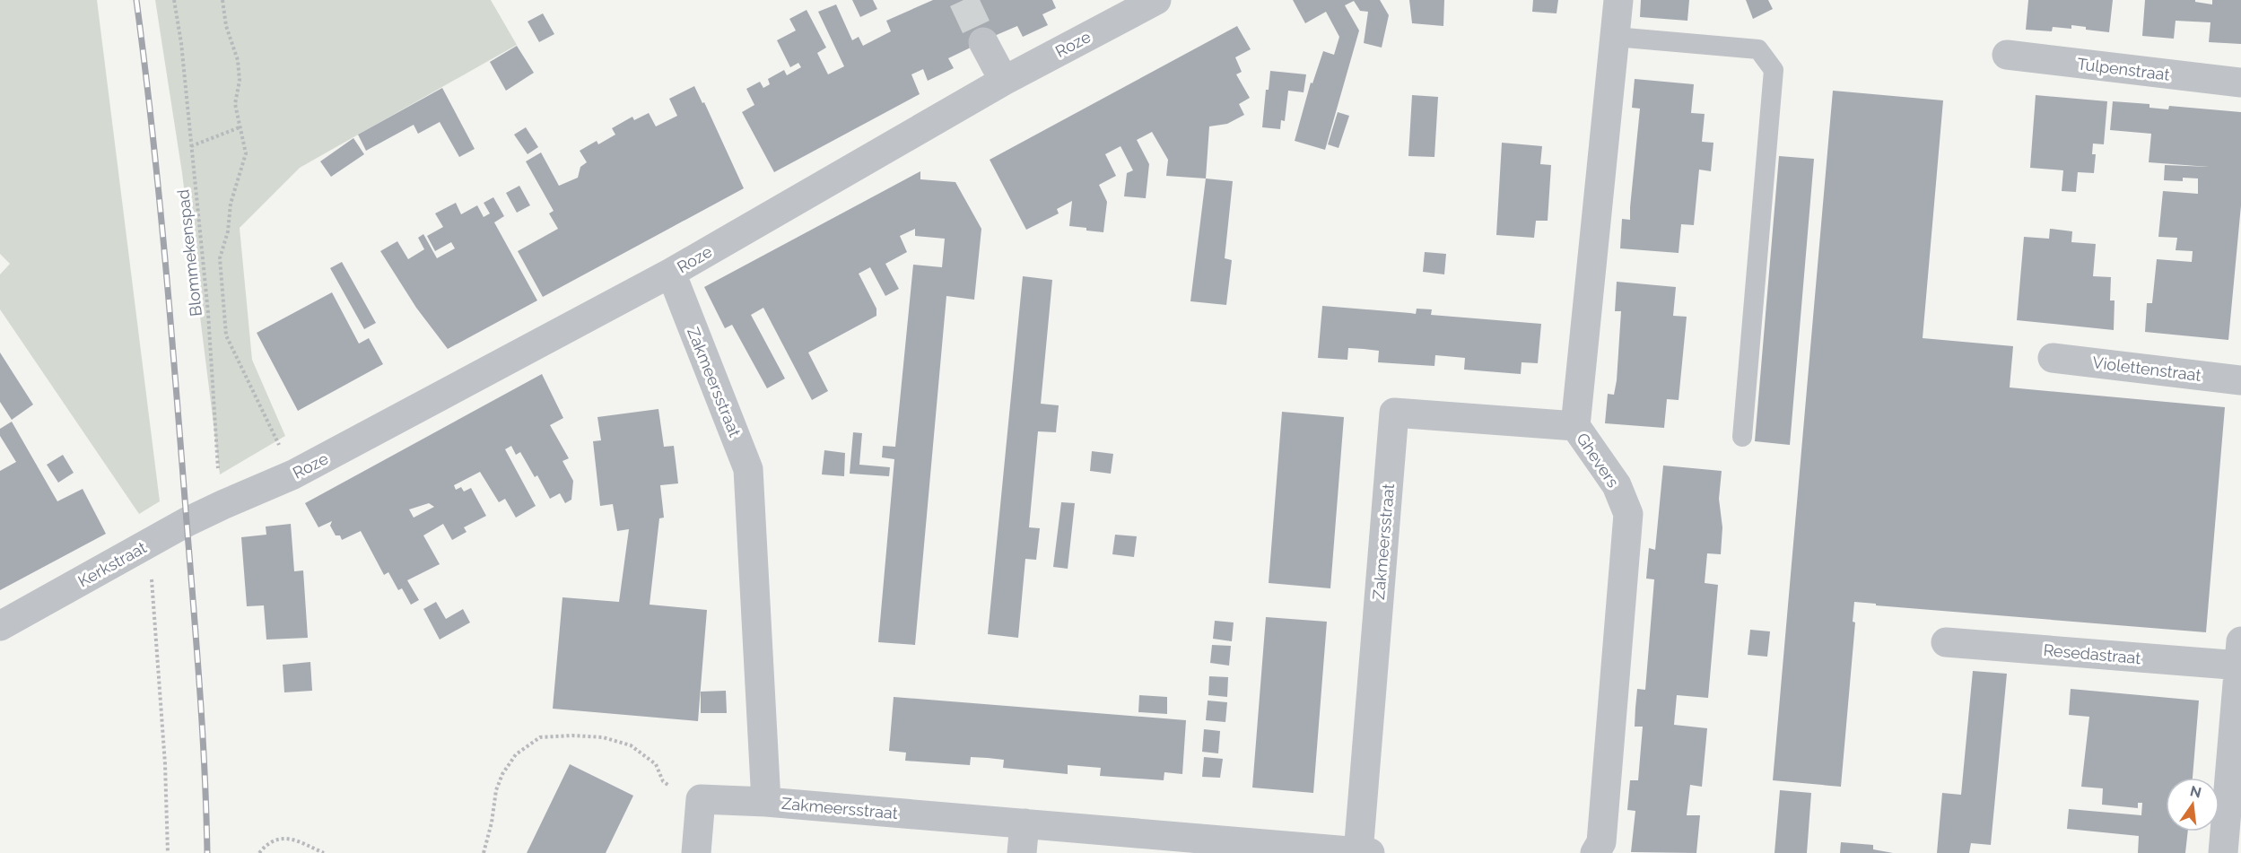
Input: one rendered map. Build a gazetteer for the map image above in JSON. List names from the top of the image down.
{
  "streets": {
    "street": [
      "Roze",
      "Tulpenstraat",
      "Violettenstraat",
      "Zakmeersstraat",
      "Ghevers",
      "Kerkstraat",
      "Resedastraat"
    ],
    "path": ["Blommekenspad"]
  },
  "crossings": [
    ["Roze", "Blommekenspad"],
    ["Roze", "Zakmeersstraat"],
    ["Roze", "Kerkstraat"],
    ["Blommekenspad", "Kerkstraat"],
    ["Zakmeersstraat", "Ghevers"]
  ],
  "north": "top"
}
